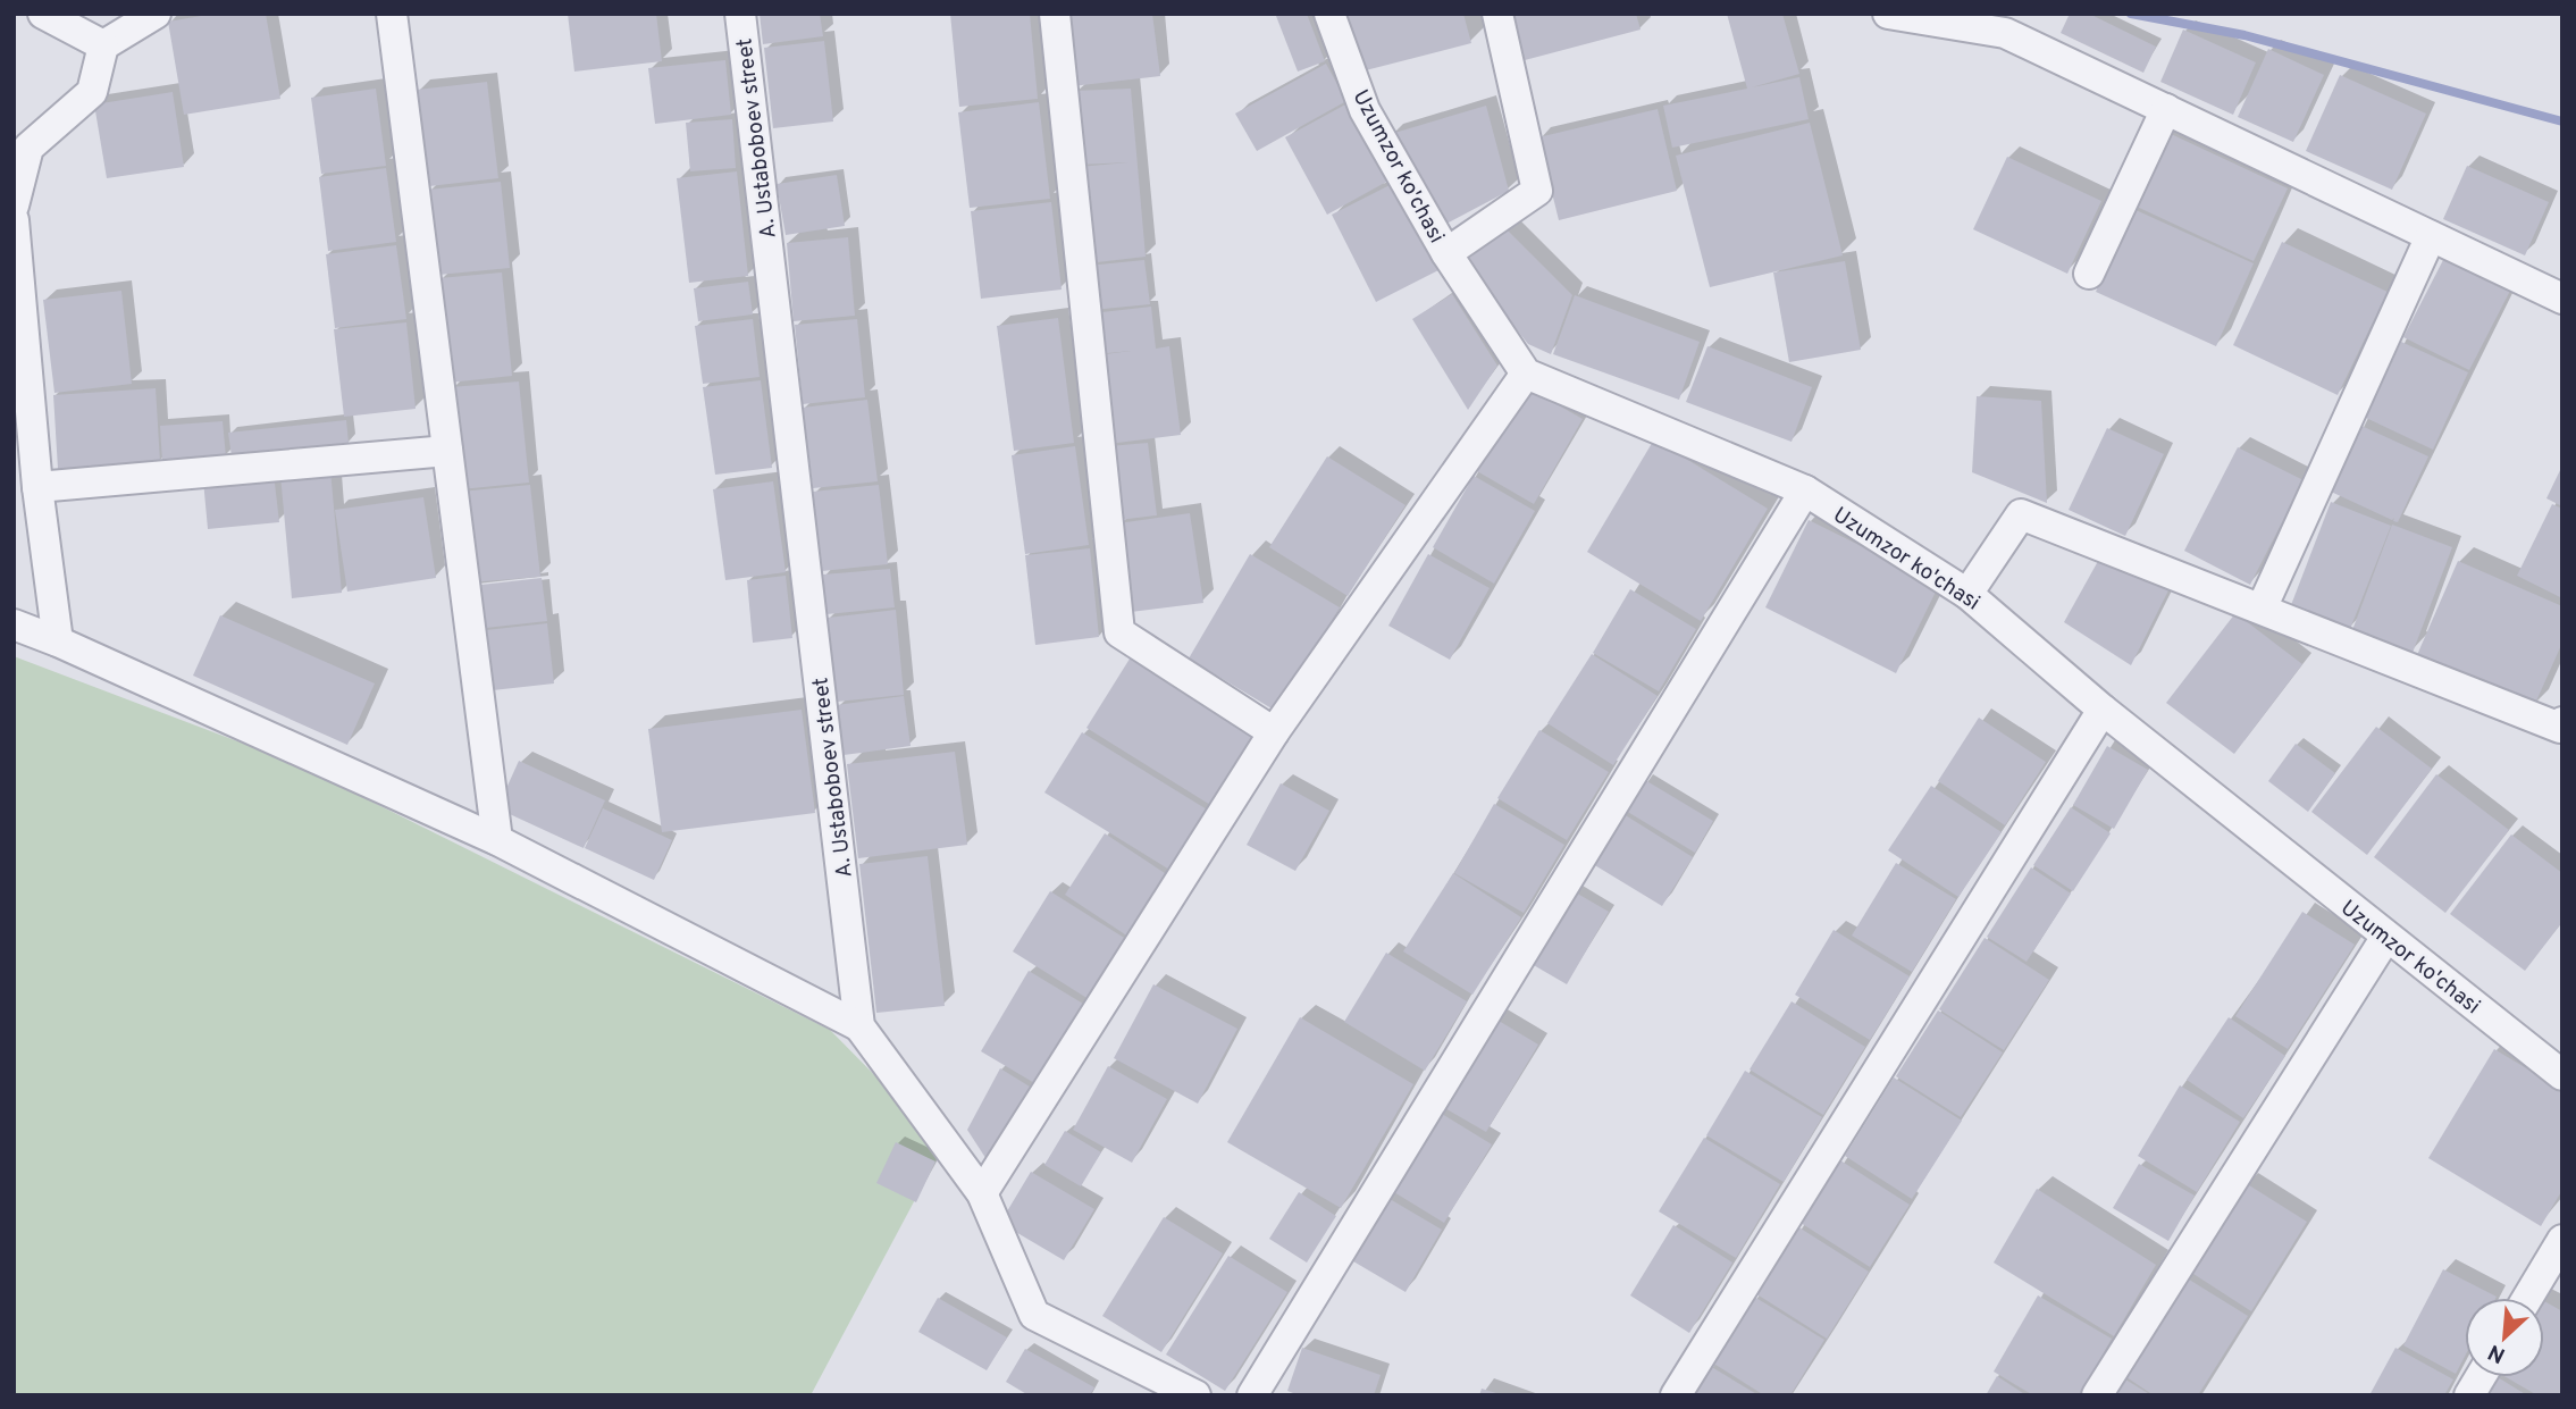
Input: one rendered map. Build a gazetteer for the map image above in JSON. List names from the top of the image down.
{
  "streets": {
    "street": ["A. Ustaboboev street", "Uzumzor ko'chasi"]
  },
  "north": "bottom left"
}
